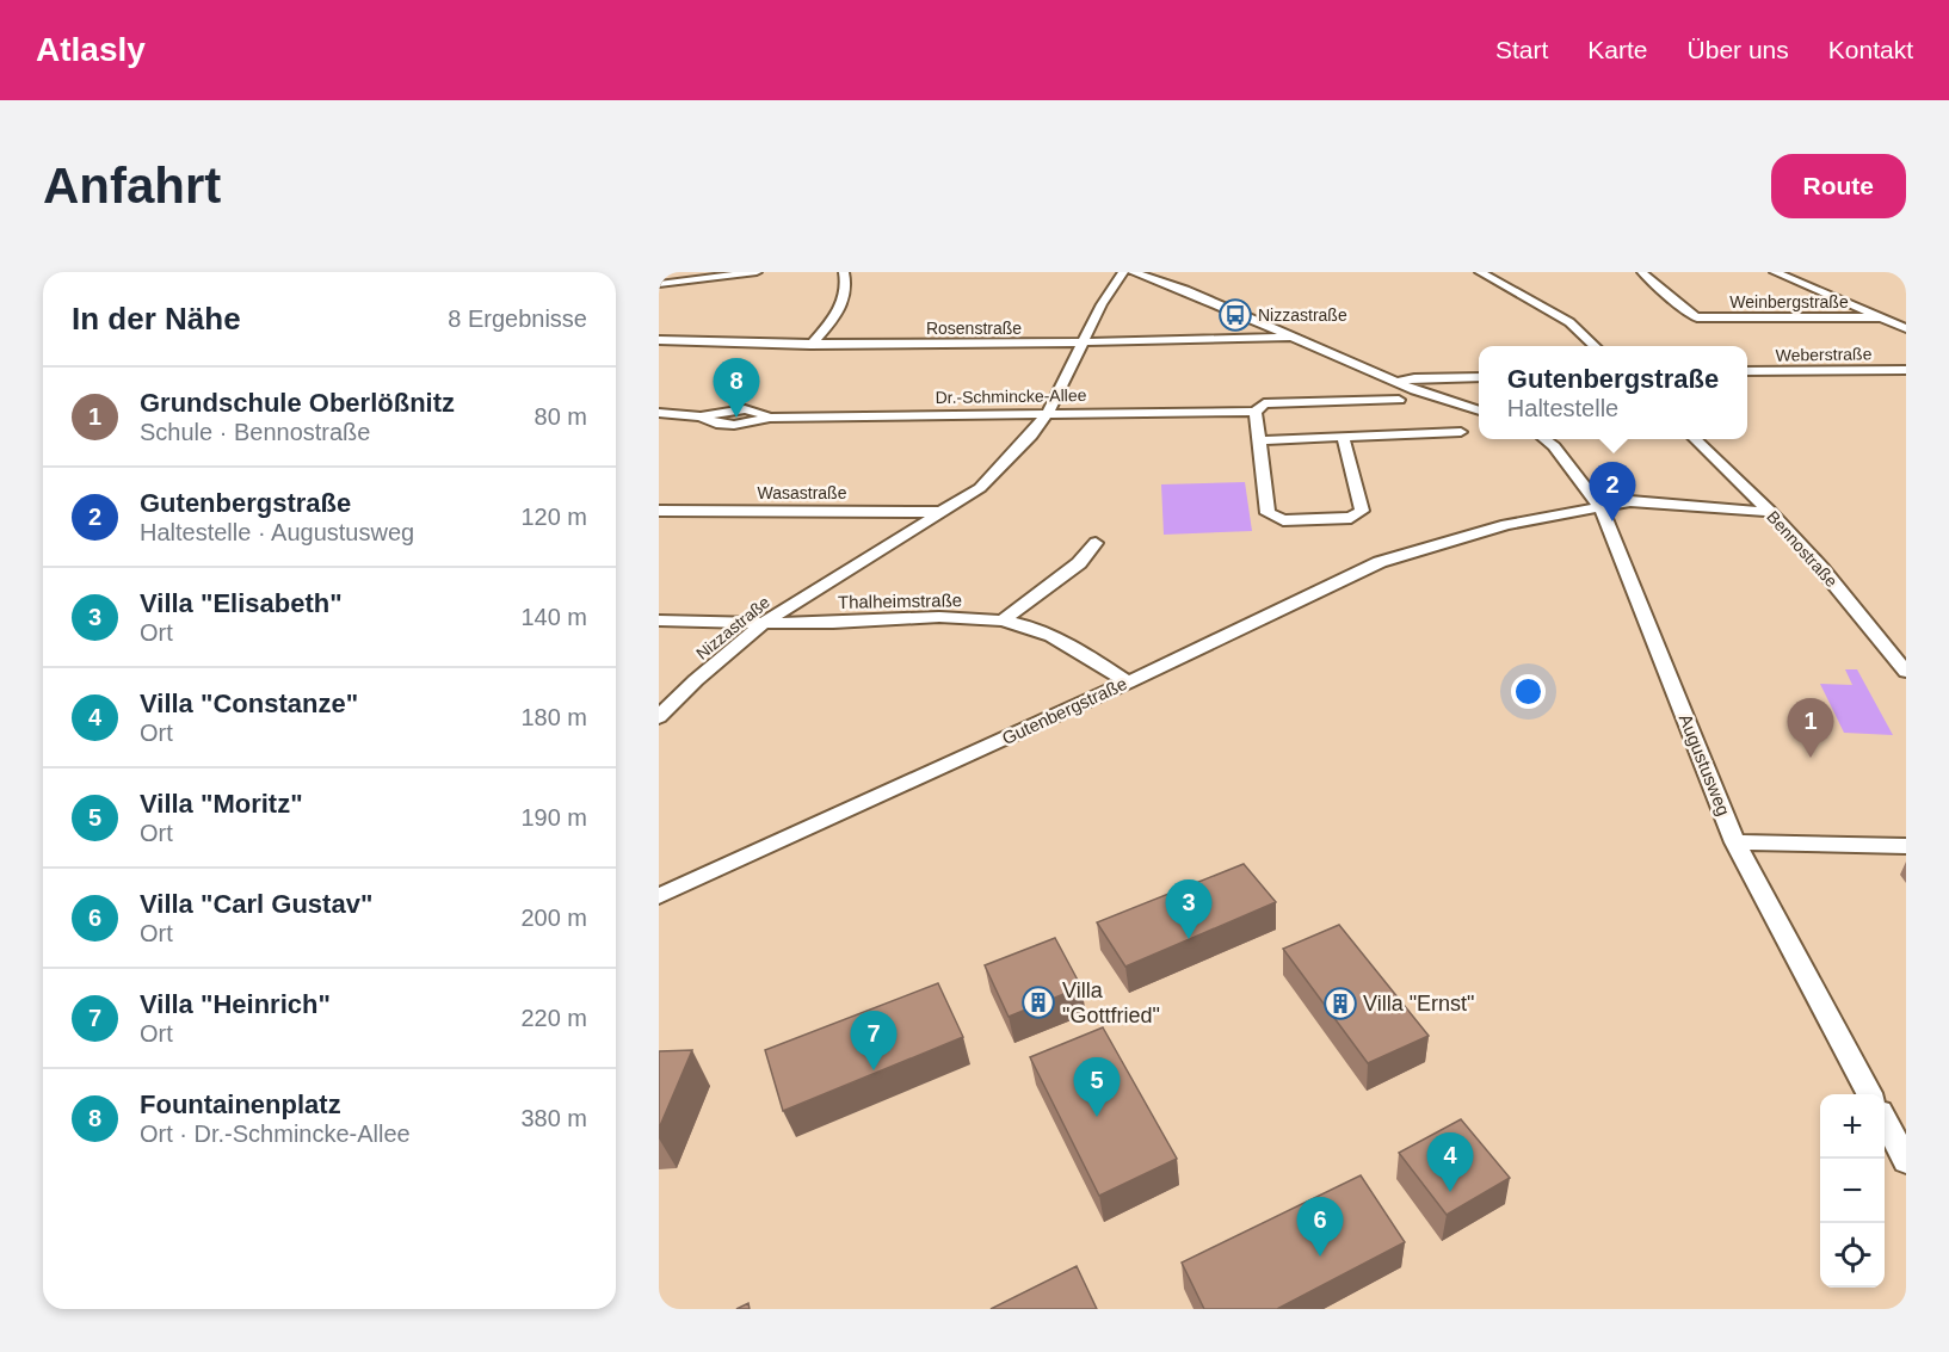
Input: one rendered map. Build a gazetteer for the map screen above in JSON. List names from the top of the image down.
{
  "streets": {
    "street": [
      "Weinbergstraße",
      "Rosenstraße",
      "Weberstraße",
      "Dr.-Schmincke-Allee",
      "Wasastraße",
      "Bennostraße",
      "Thalheimstraße",
      "Nizzastraße",
      "Gutenbergstraße",
      "Augustusweg"
    ]
  },
  "crossings": [
    ["Rosenstraße", "Nizzastraße"],
    ["Dr.-Schmincke-Allee", "Nizzastraße"],
    ["Wasastraße", "Nizzastraße"],
    ["Bennostraße", "Gutenbergstraße"],
    ["Thalheimstraße", "Nizzastraße"],
    ["Thalheimstraße", "Gutenbergstraße"],
    ["Gutenbergstraße", "Augustusweg"]
  ],
  "places": {
    "bus stop": ["Nizzastraße"],
    "building": ["Villa \"Gottfried\"", "Villa \"Ernst\""]
  },
  "page": {
    "header": "Atlasly",
    "nav": [
      "Start",
      "Karte",
      "Über uns",
      "Kontakt"
    ],
    "buttons": "Route",
    "title": "Anfahrt",
    "heading": ["In der Nähe", "8 Ergebnisse"],
    "popup": ["Gutenbergstraße", "Haltestelle"],
    "pins": [
      "8",
      "2",
      "1",
      "3",
      "7",
      "5",
      "4",
      "6"
    ],
    "list": [
      {
        "mark": "1",
        "name": "Grundschule Oberlößnitz",
        "note": "Schule · Bennostraße",
        "value": "80 m"
      },
      {
        "mark": "2",
        "name": "Gutenbergstraße",
        "note": "Haltestelle · Augustusweg",
        "value": "120 m"
      },
      {
        "mark": "3",
        "name": "Villa \"Elisabeth\"",
        "note": "Ort",
        "value": "140 m"
      },
      {
        "mark": "4",
        "name": "Villa \"Constanze\"",
        "note": "Ort",
        "value": "180 m"
      },
      {
        "mark": "5",
        "name": "Villa \"Moritz\"",
        "note": "Ort",
        "value": "190 m"
      },
      {
        "mark": "6",
        "name": "Villa \"Carl Gustav\"",
        "note": "Ort",
        "value": "200 m"
      },
      {
        "mark": "7",
        "name": "Villa \"Heinrich\"",
        "note": "Ort",
        "value": "220 m"
      },
      {
        "mark": "8",
        "name": "Fountainenplatz",
        "note": "Ort · Dr.-Schmincke-Allee",
        "value": "380 m"
      }
    ],
    "map_buttons": ["+", "−"]
  }
}
